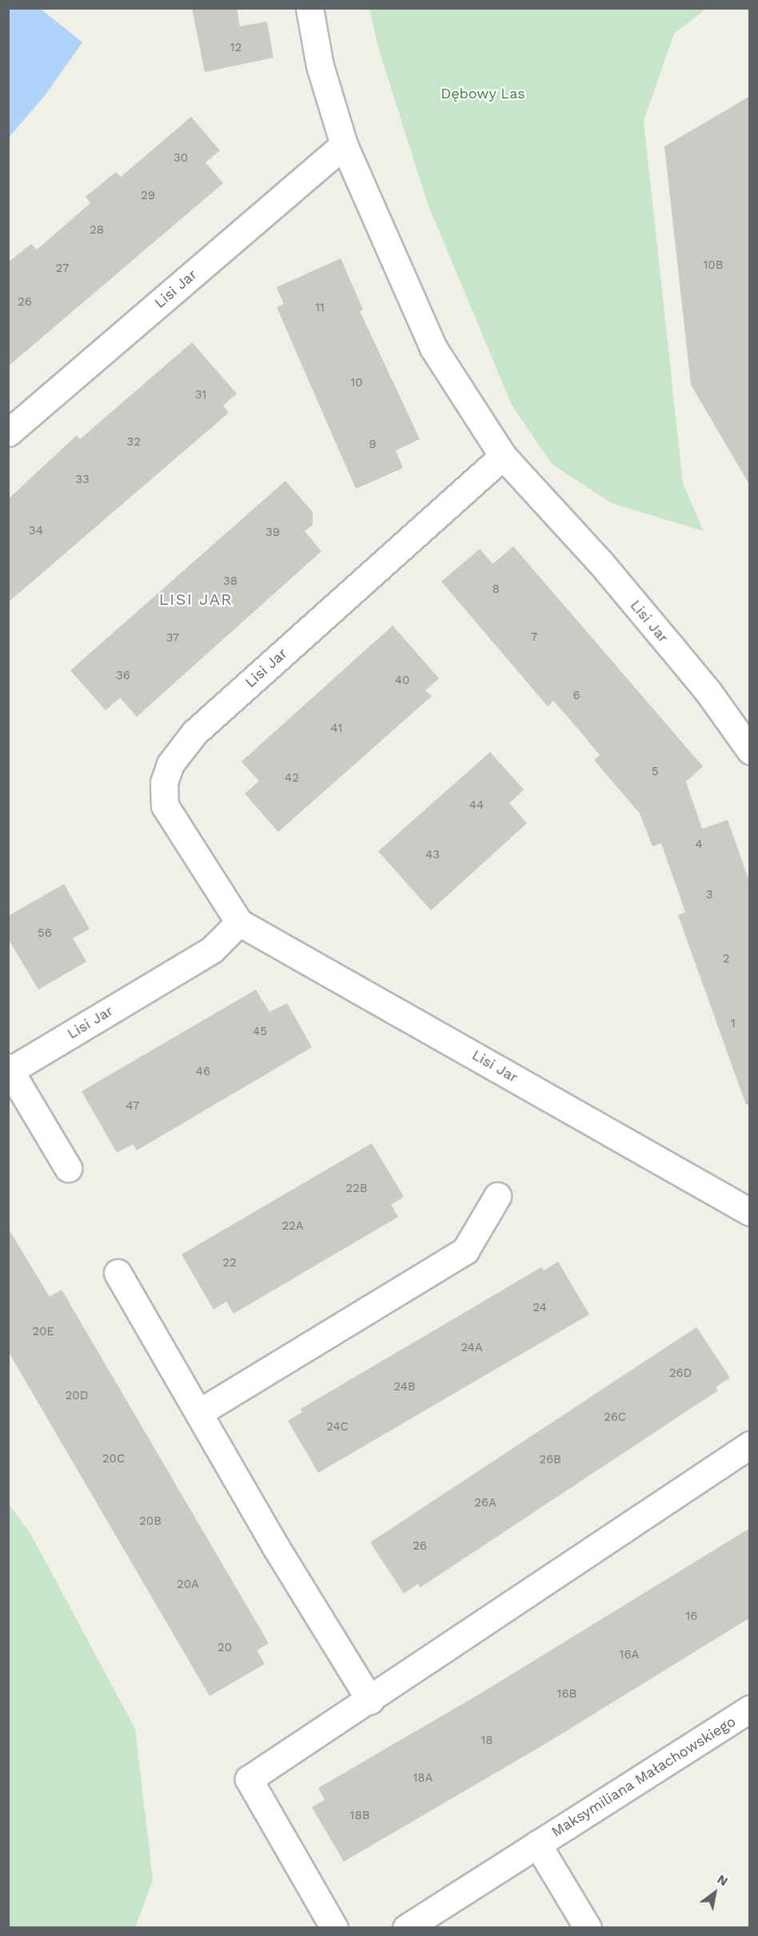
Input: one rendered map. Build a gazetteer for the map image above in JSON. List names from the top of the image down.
{
  "streets": {
    "street": ["Lisi Jar", "Maksymiliana Małachowskiego"]
  },
  "districts": ["LISI JAR"],
  "parks": ["Dębowy Las"],
  "house_numbers": [
    "12",
    "30",
    "29",
    "28",
    "10B",
    "27",
    "26",
    "11",
    "10",
    "31",
    "32",
    "9",
    "33",
    "34",
    "39",
    "38",
    "8",
    "7",
    "37",
    "36",
    "40",
    "6",
    "41",
    "5",
    "42",
    "44",
    "4",
    "43",
    "3",
    "56",
    "2",
    "1",
    "45",
    "46",
    "47",
    "22B",
    "22A",
    "22",
    "24",
    "20E",
    "24A",
    "26D",
    "24B",
    "20D",
    "26C",
    "24C",
    "20C",
    "26B",
    "26A",
    "20B",
    "26",
    "20A",
    "16",
    "20",
    "16A",
    "16B",
    "18",
    "18A",
    "18B"
  ],
  "north": "top right"
}
